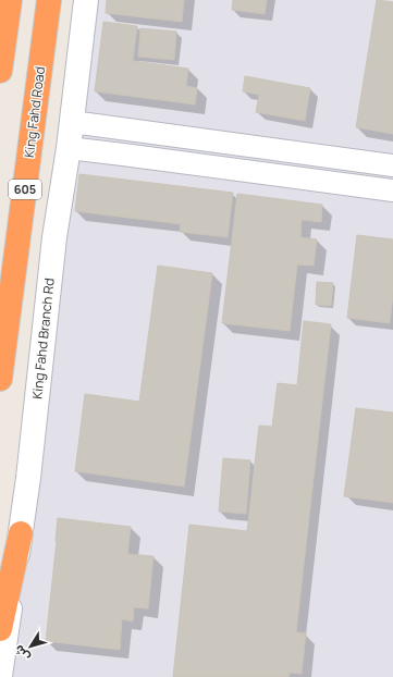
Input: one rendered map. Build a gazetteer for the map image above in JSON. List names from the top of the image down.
{
  "streets": {
    "highway": ["King Fahd Road", "605"],
    "main road": ["King Fahd Branch Rd"]
  },
  "north": "bottom left"
}
